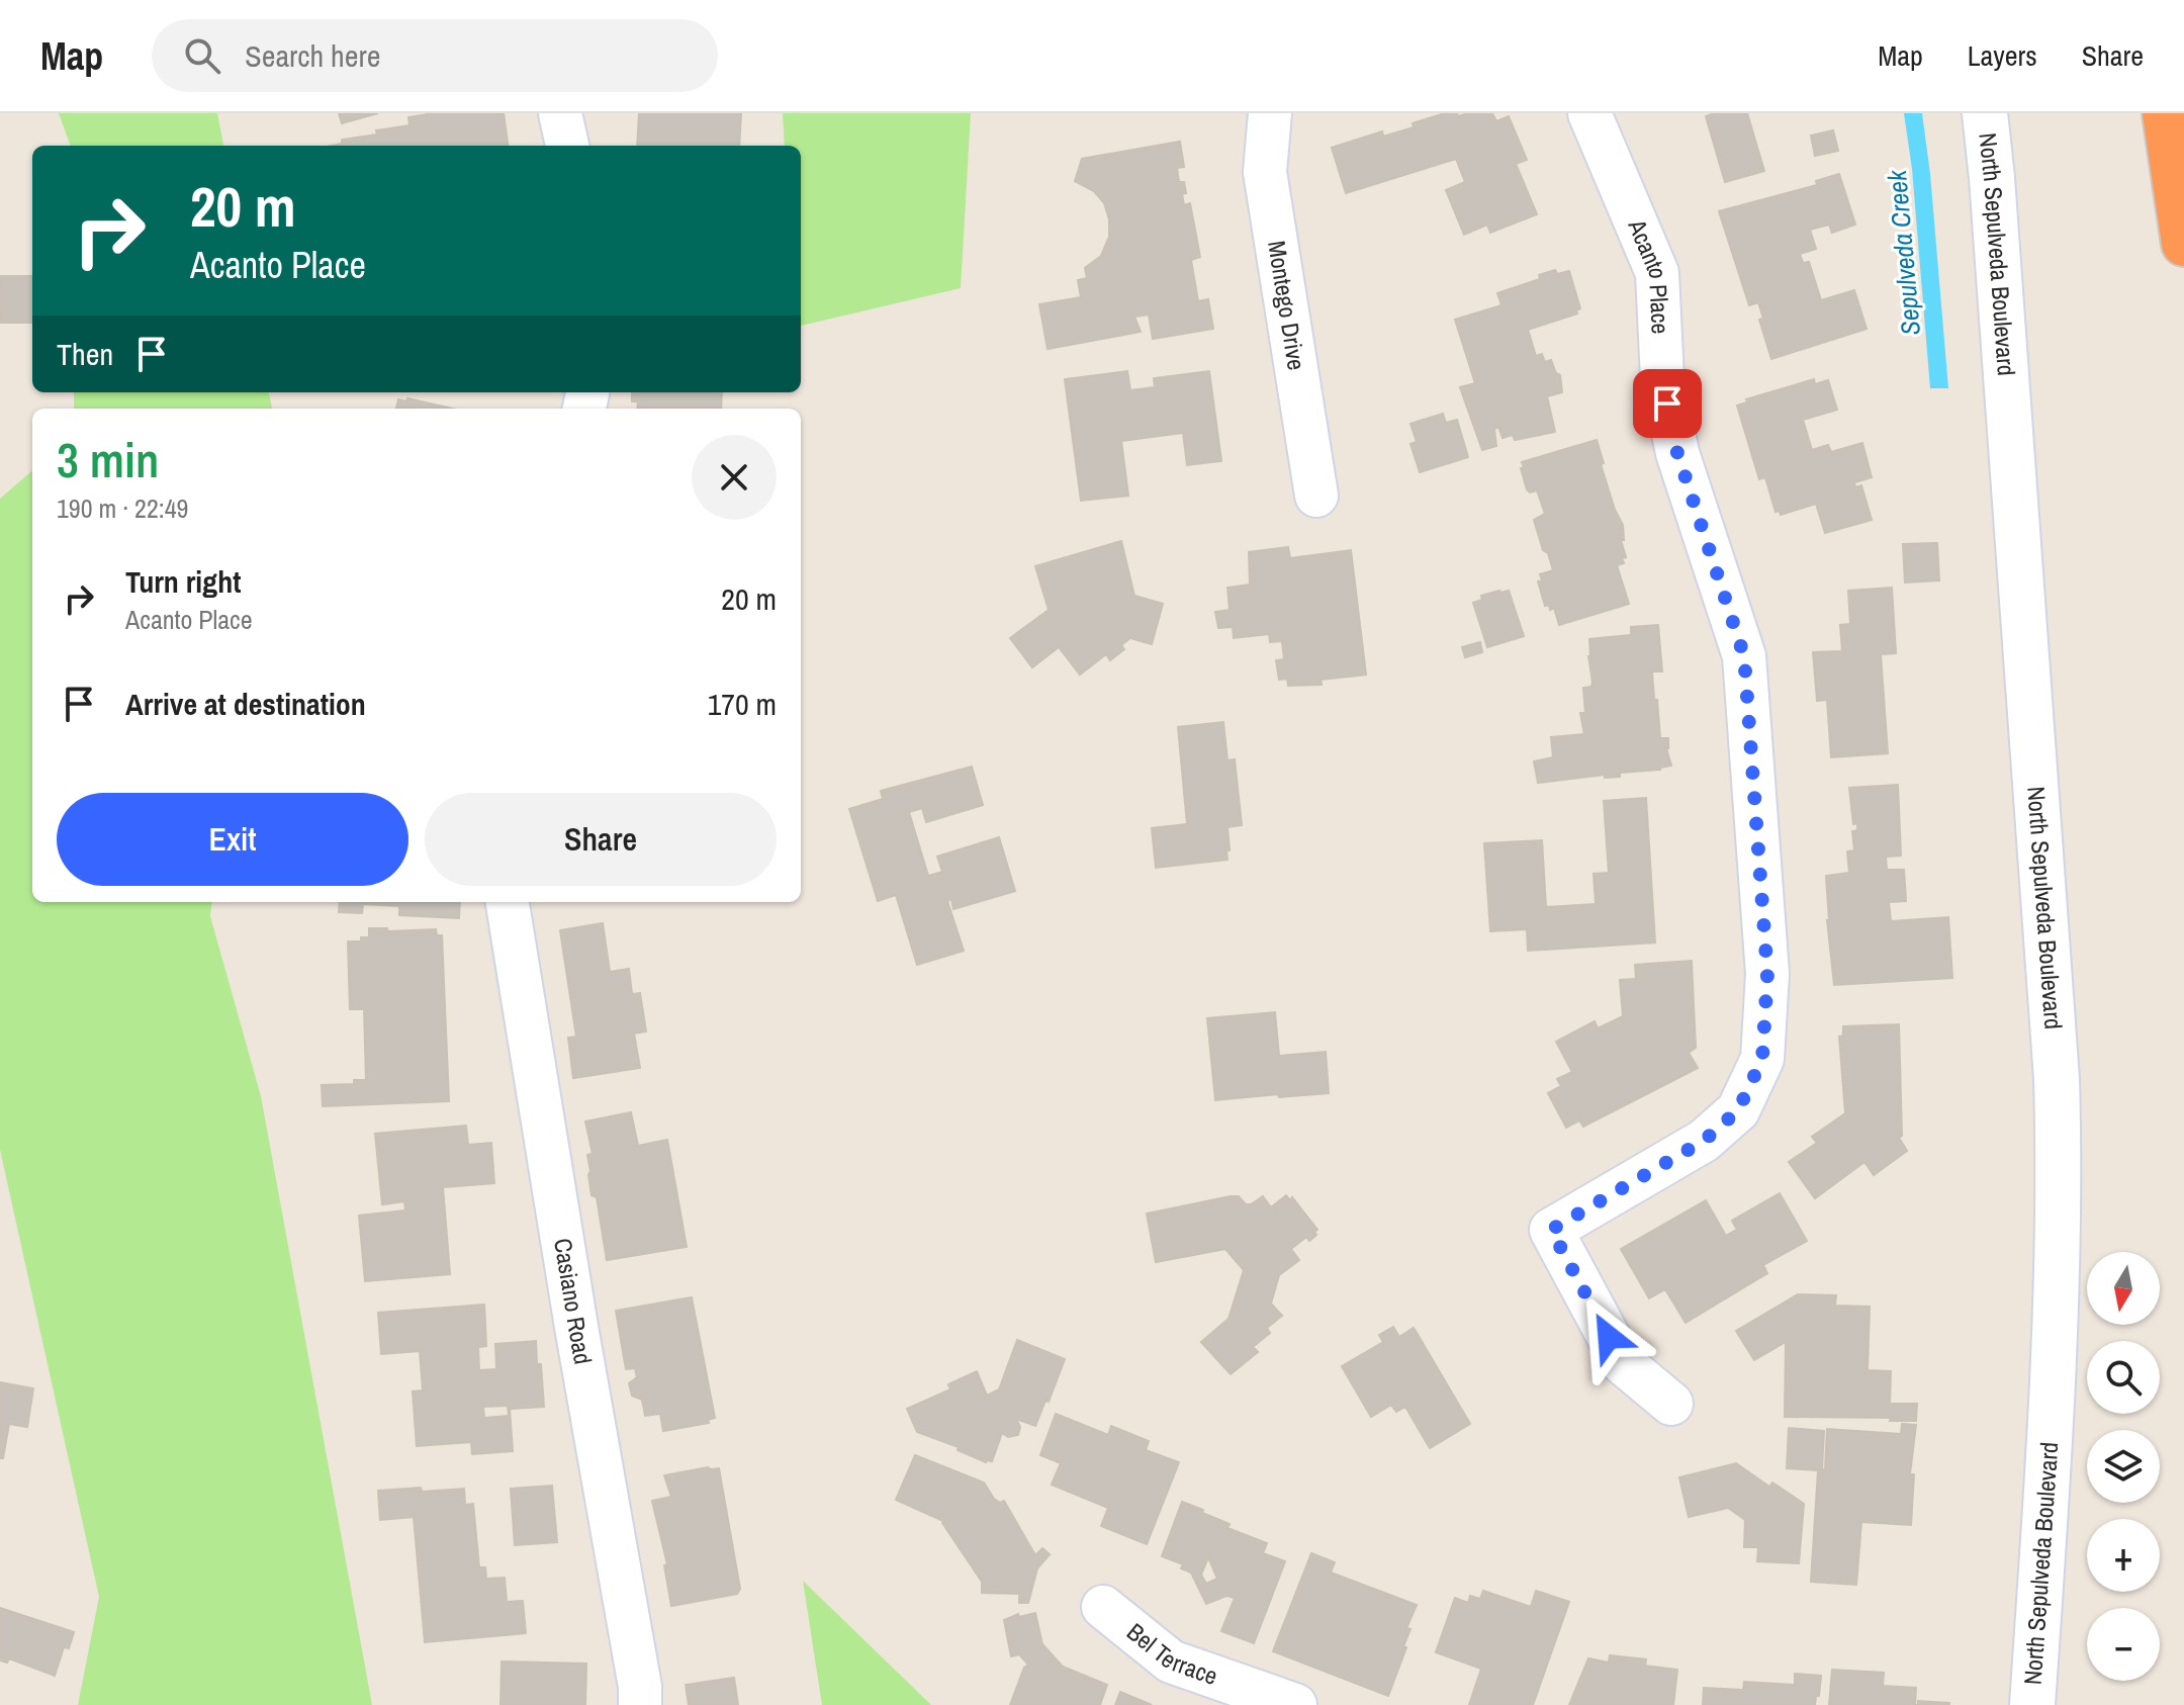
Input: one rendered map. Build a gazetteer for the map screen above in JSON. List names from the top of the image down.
{
  "streets": {
    "main road": ["North Sepulveda Boulevard"],
    "street": [
      "Acanto Place",
      "Montego Drive",
      "Casiano Road",
      "Bel Terrace"
    ]
  },
  "water": ["Sepulveda Creek"],
  "north": "bottom",
  "page": {
    "header": "Map",
    "search": "Search here",
    "nav": ["Map", "Layers", "Share"],
    "turn": ["20 m", "Acanto Place"],
    "then": "Then",
    "heading": ["3 min", "190 m · 22:49"],
    "list": [
      {
        "name": "Turn right",
        "note": "Acanto Place",
        "value": "20 m"
      },
      {
        "name": "Arrive at destination",
        "value": "170 m"
      }
    ],
    "buttons": ["Exit", "Share"],
    "map_buttons": ["+", "−"]
  }
}
